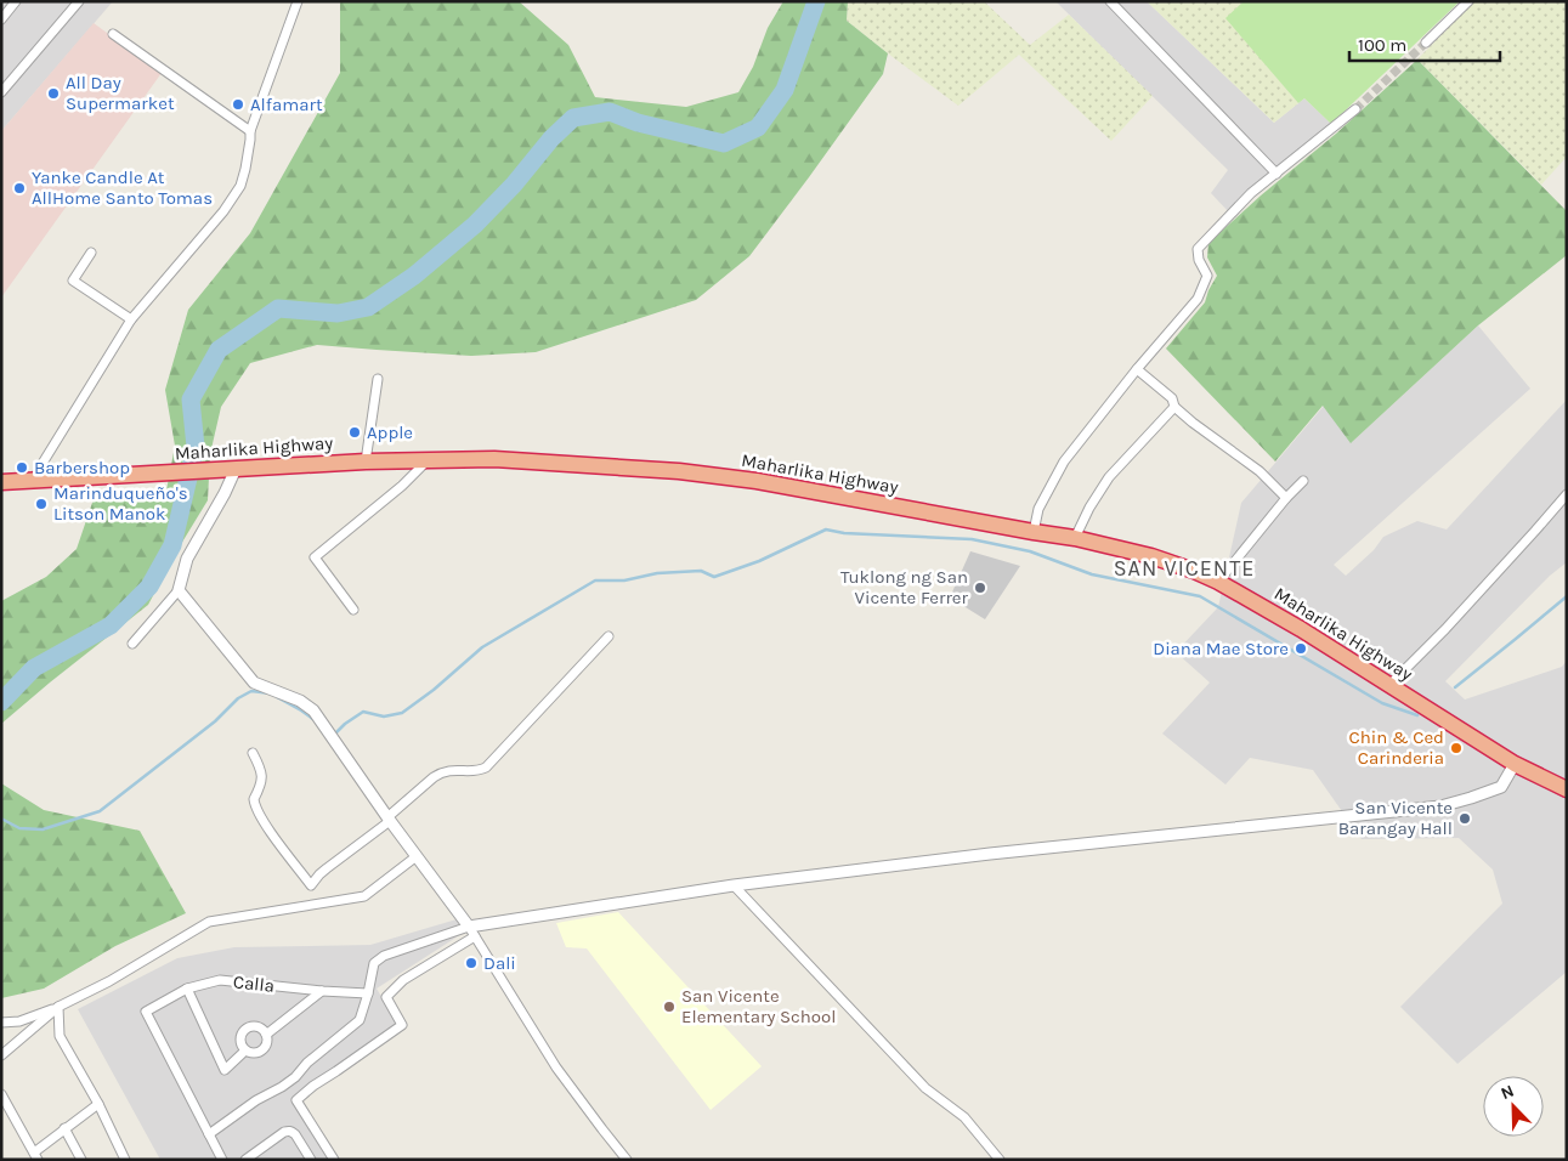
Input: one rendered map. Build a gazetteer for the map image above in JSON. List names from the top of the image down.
{
  "streets": {
    "highway": ["Maharlika Highway"],
    "street": ["Calla"]
  },
  "districts": ["SAN VICENTE"],
  "places": [
    "All Day Supermarket",
    "Alfamart",
    "Yanke Candle At AllHome Santo Tomas",
    "Apple",
    "Barbershop",
    "Marinduqueño's Litson Manok",
    "Tuklong ng San Vicente Ferrer",
    "Diana Mae Store",
    "Chin & Ced Carinderia",
    "San Vicente Barangay Hall",
    "Dali",
    "San Vicente Elementary School"
  ],
  "scale_bar": "100 m",
  "north": "top left"
}
